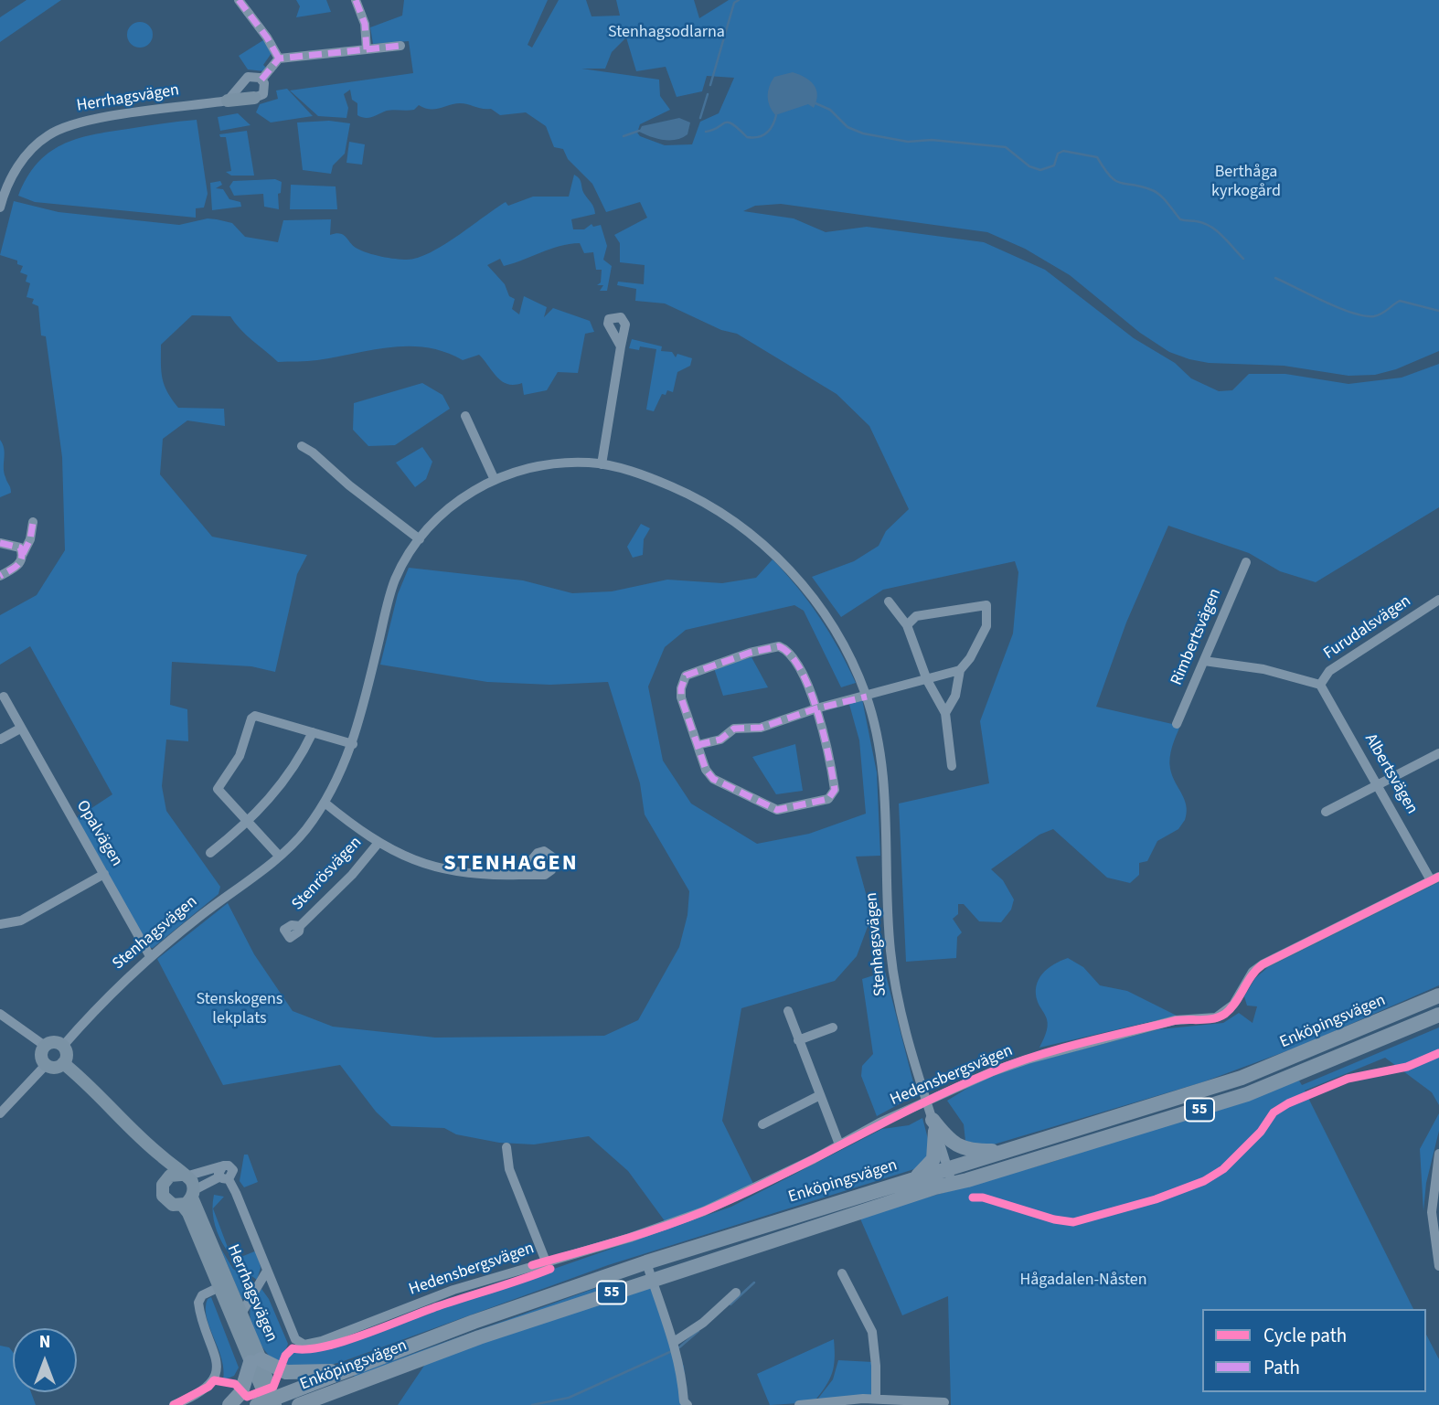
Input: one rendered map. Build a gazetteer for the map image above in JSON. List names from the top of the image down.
{
  "streets": {
    "main road": ["Enköpingsvägen", "55"],
    "street": [
      "Herrhagsvägen",
      "Furudalsvägen",
      "Rimbertsvägen",
      "Albertsvägen",
      "Opalvägen",
      "Stenrösvägen",
      "Stenhagsvägen",
      "Hedensbergsvägen"
    ]
  },
  "crossings": [
    ["Herrhagsvägen", "Enköpingsvägen"],
    ["Furudalsvägen", "Rimbertsvägen"],
    ["Furudalsvägen", "Albertsvägen"],
    ["Albertsvägen", "Hedensbergsvägen"],
    ["Opalvägen", "Stenhagsvägen"],
    ["Stenrösvägen", "Stenhagsvägen"],
    ["Stenhagsvägen", "Enköpingsvägen"],
    ["Stenhagsvägen", "Hedensbergsvägen"]
  ],
  "districts": ["STENHAGEN"],
  "parks": [
    "Stenhagsodlarna",
    "Berthåga kyrkogård",
    "Stenskogens lekplats",
    "Hågadalen-Nåsten"
  ],
  "legend": ["Cycle path", "Path"],
  "north": "top"
}
